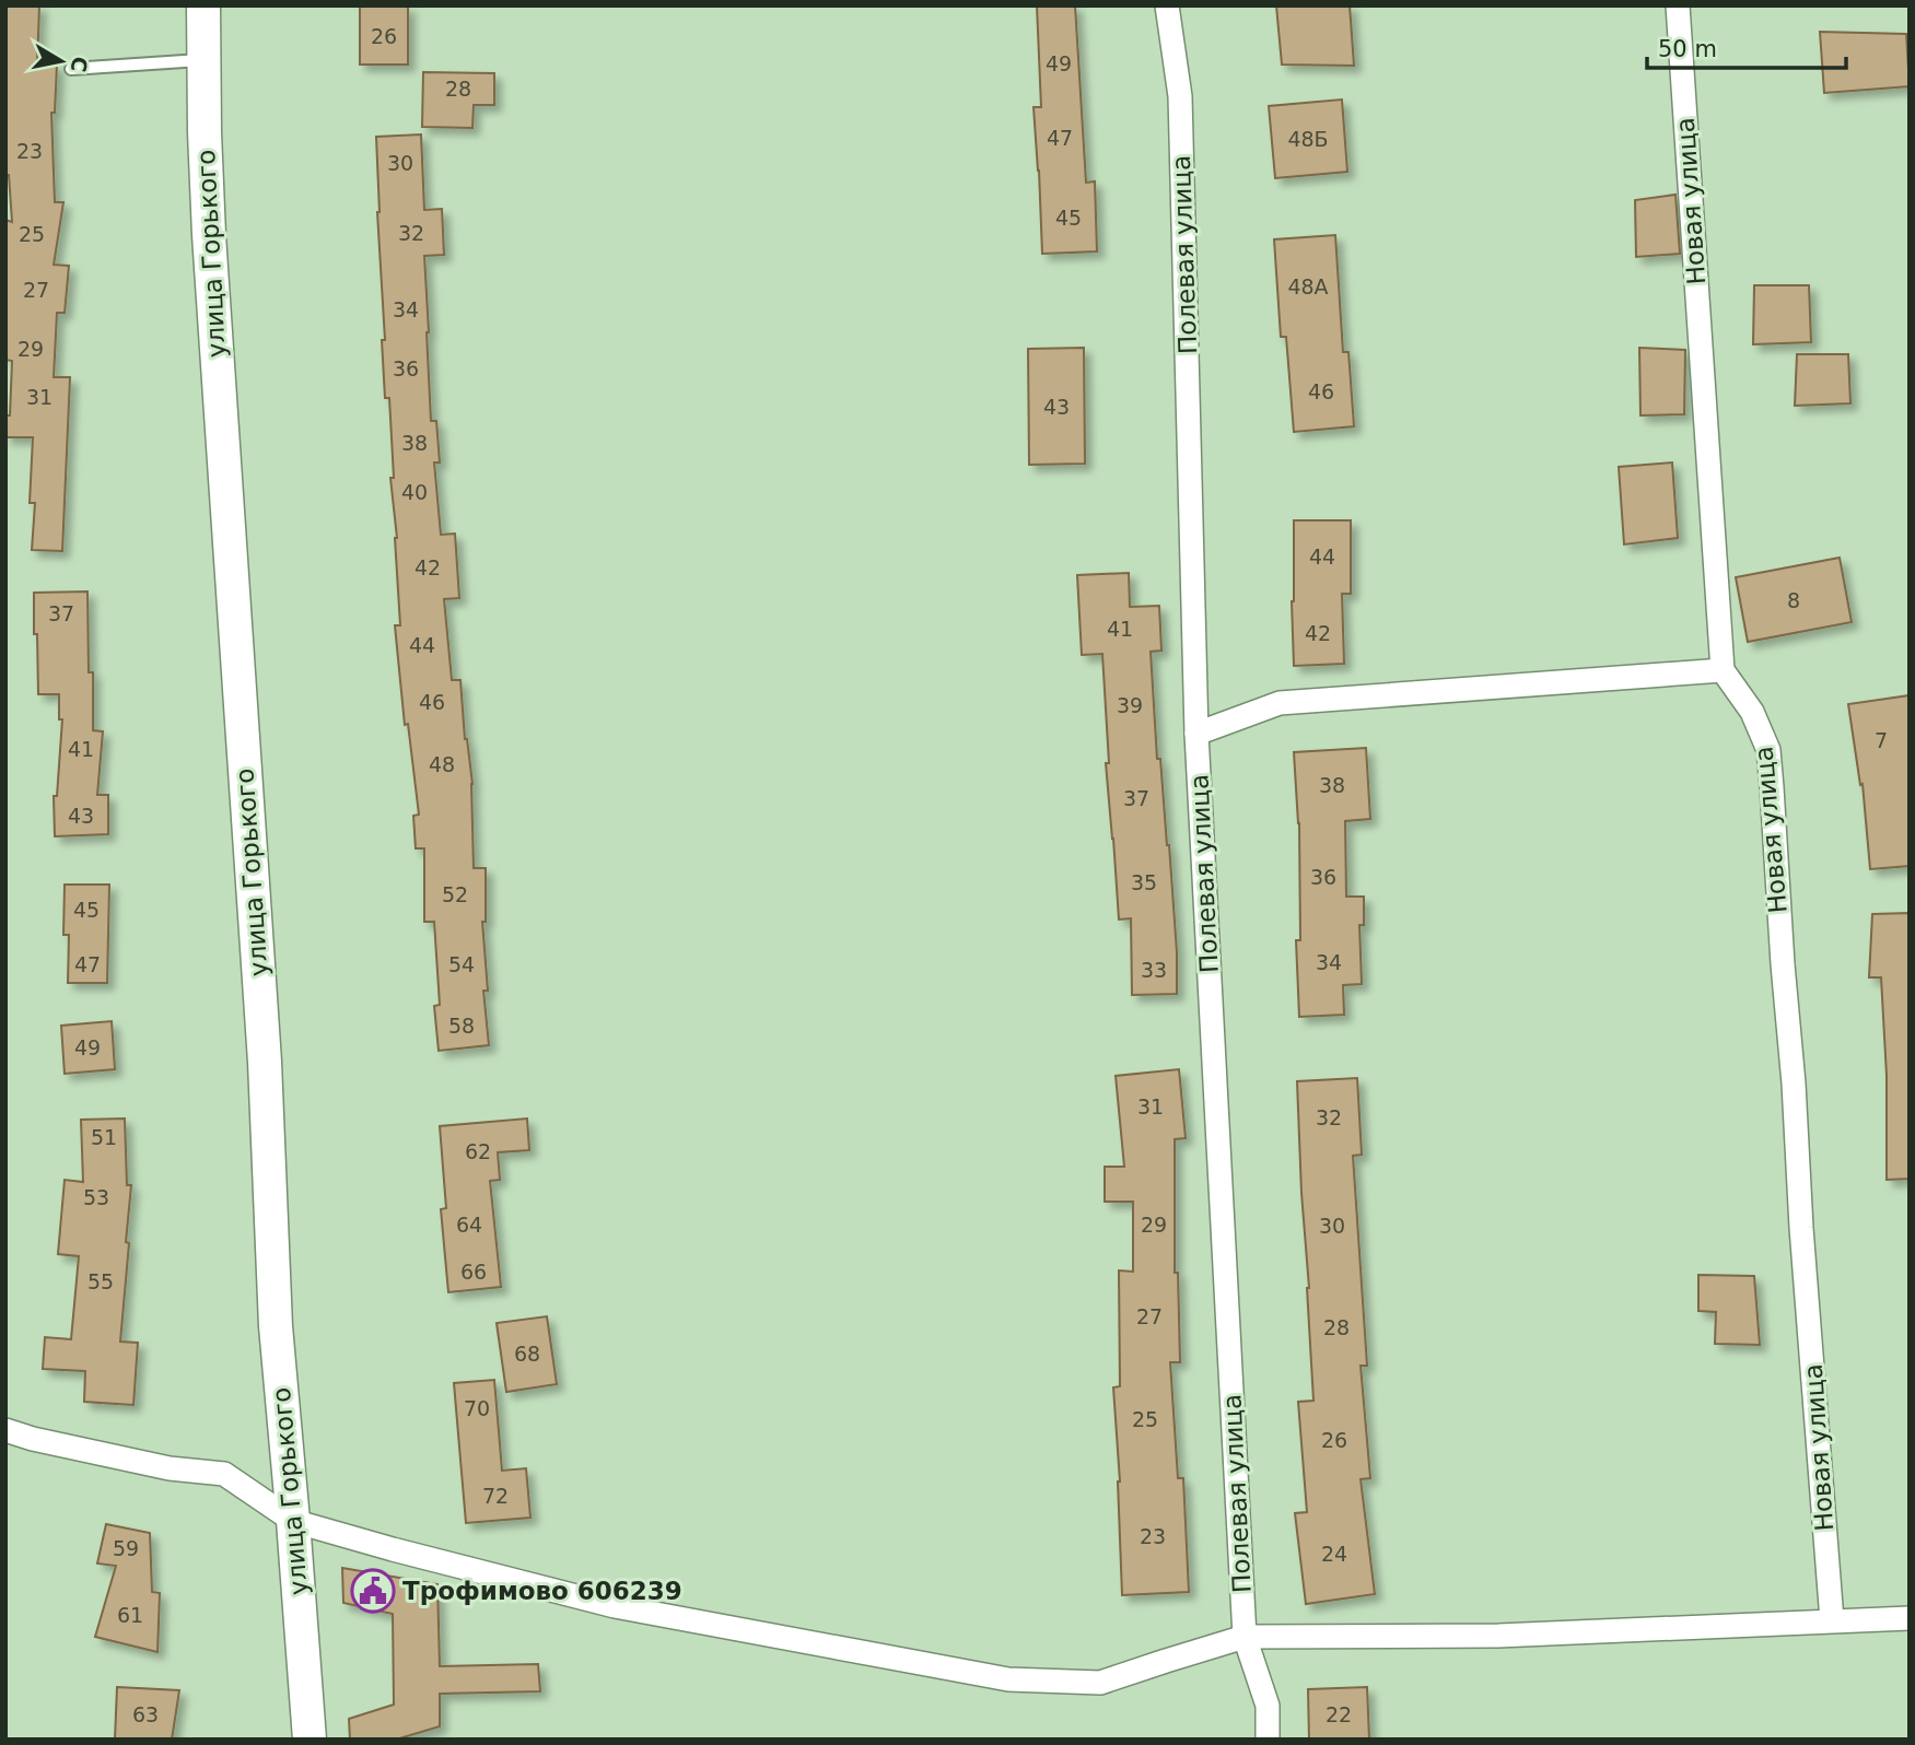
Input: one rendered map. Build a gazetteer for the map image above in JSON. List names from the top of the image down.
{
  "streets": {
    "main road": ["улица Горького"],
    "street": ["Новая улица", "Полевая улица"]
  },
  "places": {
    "public building": ["Трофимово 606239"]
  },
  "house_numbers": [
    "26",
    "49",
    "28",
    "47",
    "48Б",
    "23",
    "30",
    "45",
    "32",
    "25",
    "48А",
    "27",
    "34",
    "29",
    "36",
    "46",
    "31",
    "43",
    "38",
    "40",
    "44",
    "42",
    "8",
    "37",
    "41",
    "42",
    "44",
    "46",
    "39",
    "7",
    "41",
    "48",
    "38",
    "37",
    "43",
    "36",
    "35",
    "52",
    "45",
    "34",
    "47",
    "54",
    "33",
    "58",
    "49",
    "31",
    "32",
    "51",
    "62",
    "53",
    "64",
    "29",
    "30",
    "66",
    "55",
    "27",
    "28",
    "68",
    "70",
    "25",
    "26",
    "72",
    "23",
    "59",
    "24",
    "61",
    "63",
    "22"
  ],
  "scale_bar": "50 m",
  "north": "right"
}
